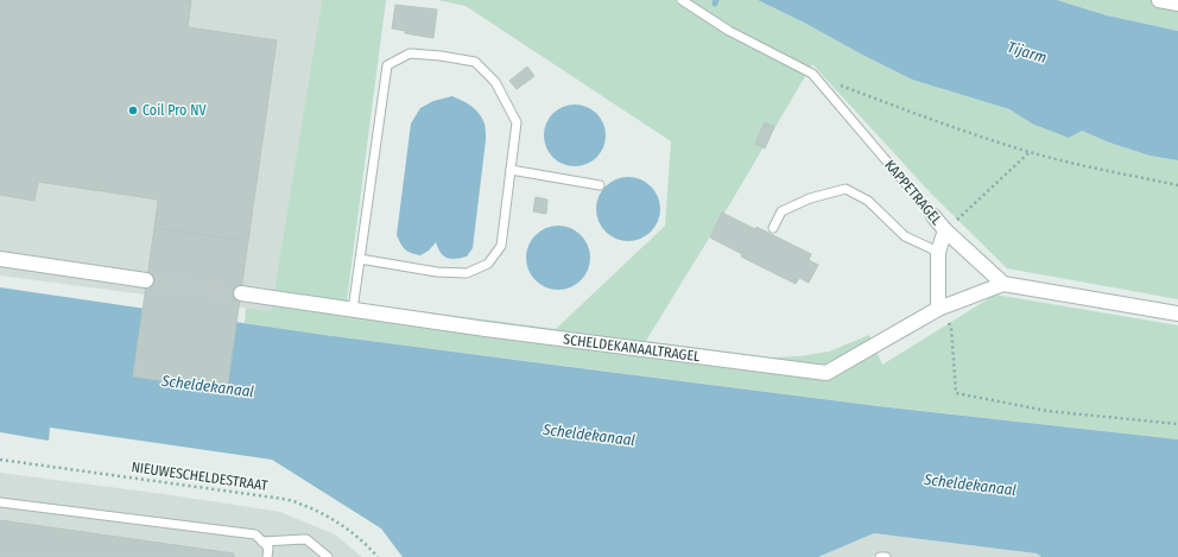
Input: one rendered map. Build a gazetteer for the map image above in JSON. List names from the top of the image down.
{
  "streets": {
    "street": ["KAPPETRAGEL", "SCHELDEKANAALTRAGEL"],
    "path": ["NIEUWESCHELDESTRAAT"]
  },
  "crossings": [
    ["KAPPETRAGEL", "SCHELDEKANAALTRAGEL"]
  ],
  "water": ["Tijarm", "Scheldekanaal"],
  "places": ["Coil Pro NV"]
}
